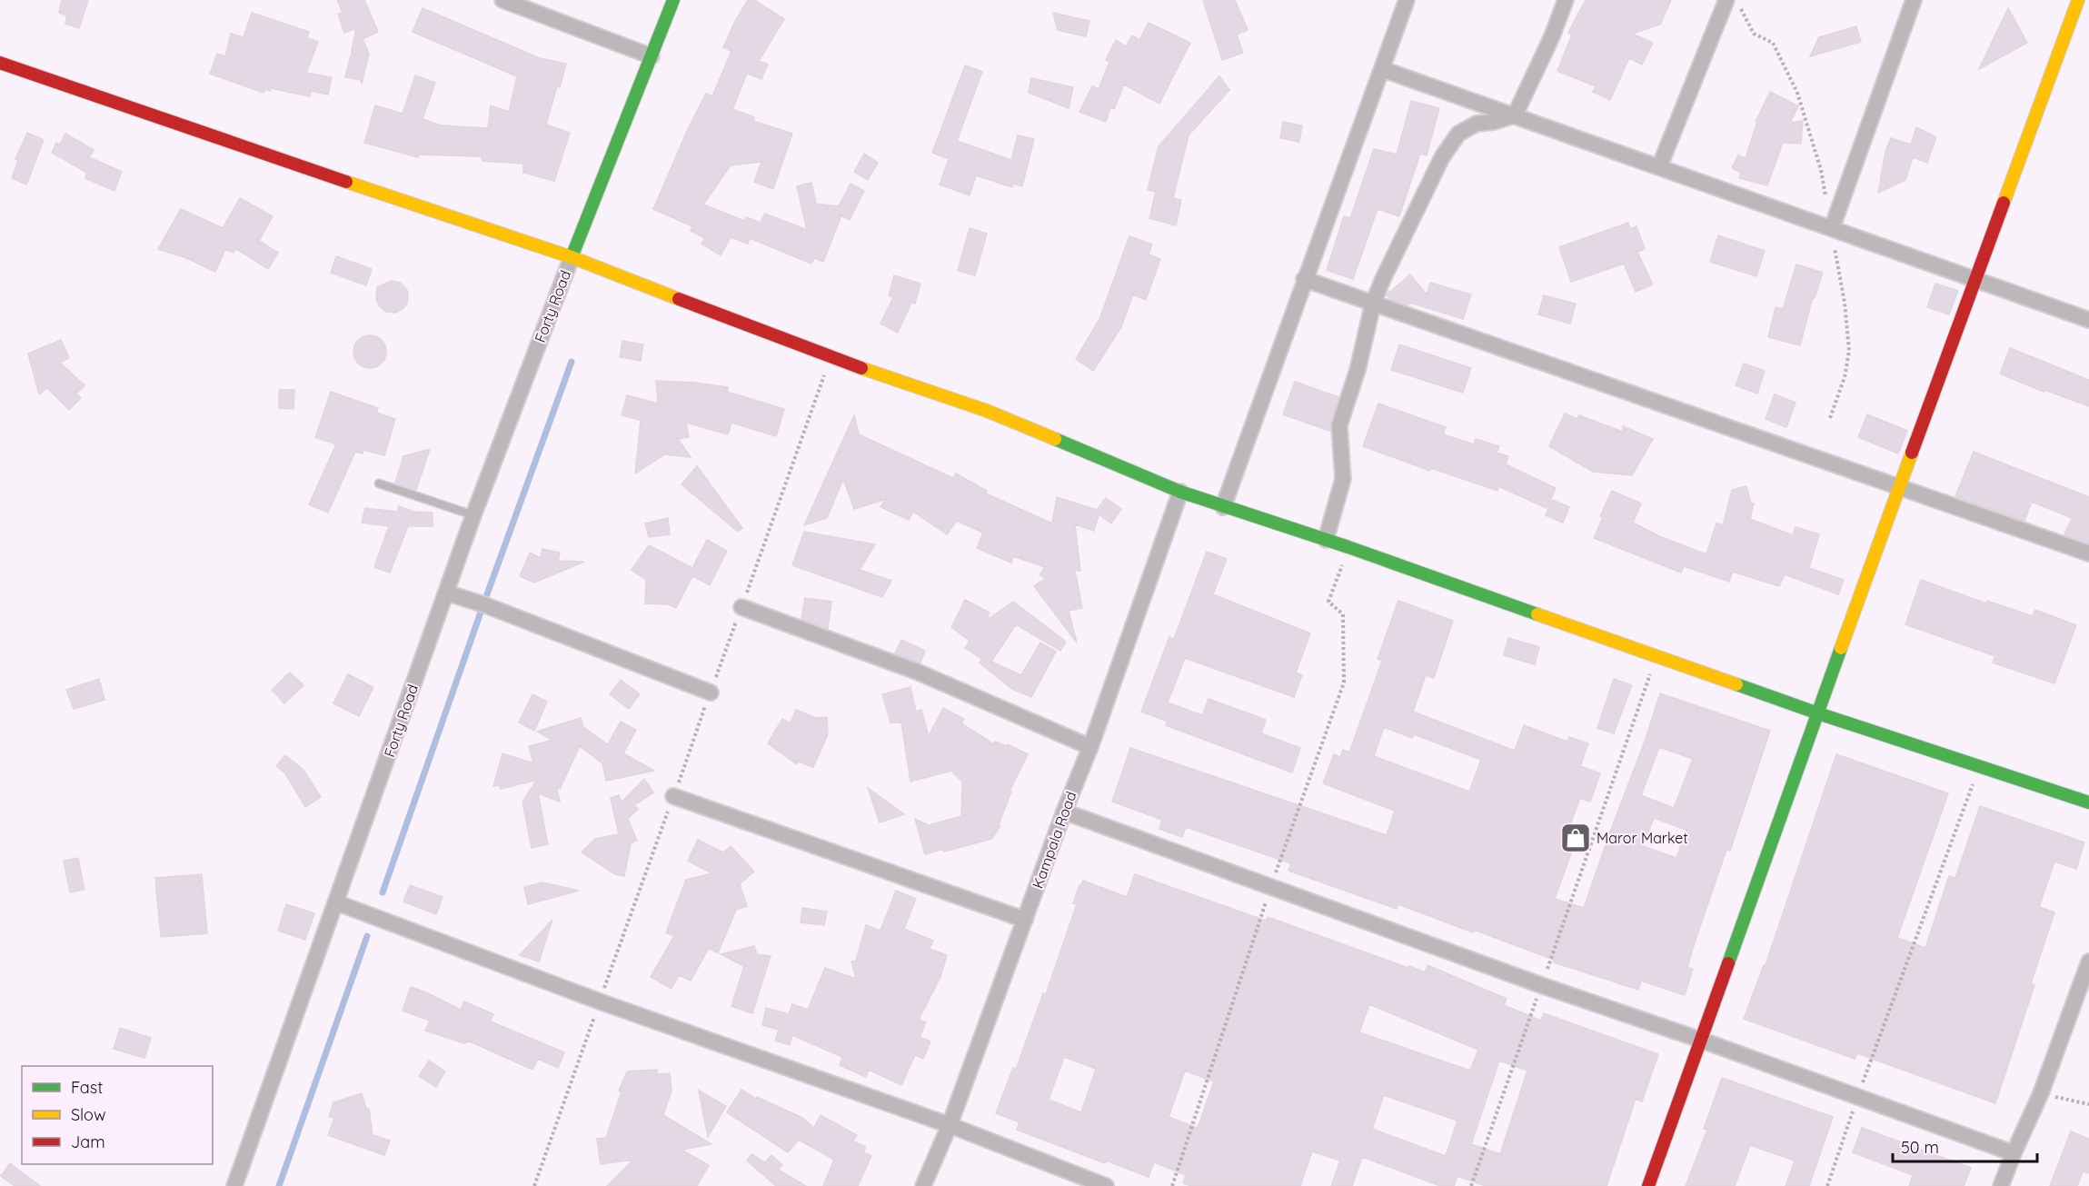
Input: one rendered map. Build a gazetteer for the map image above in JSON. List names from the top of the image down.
{
  "streets": {
    "street": ["Forty Road", "Kampala Road"]
  },
  "places": {
    "shop": ["Maror Market"]
  },
  "legend": ["Fast", "Slow", "Jam"],
  "scale_bar": "50 m"
}
